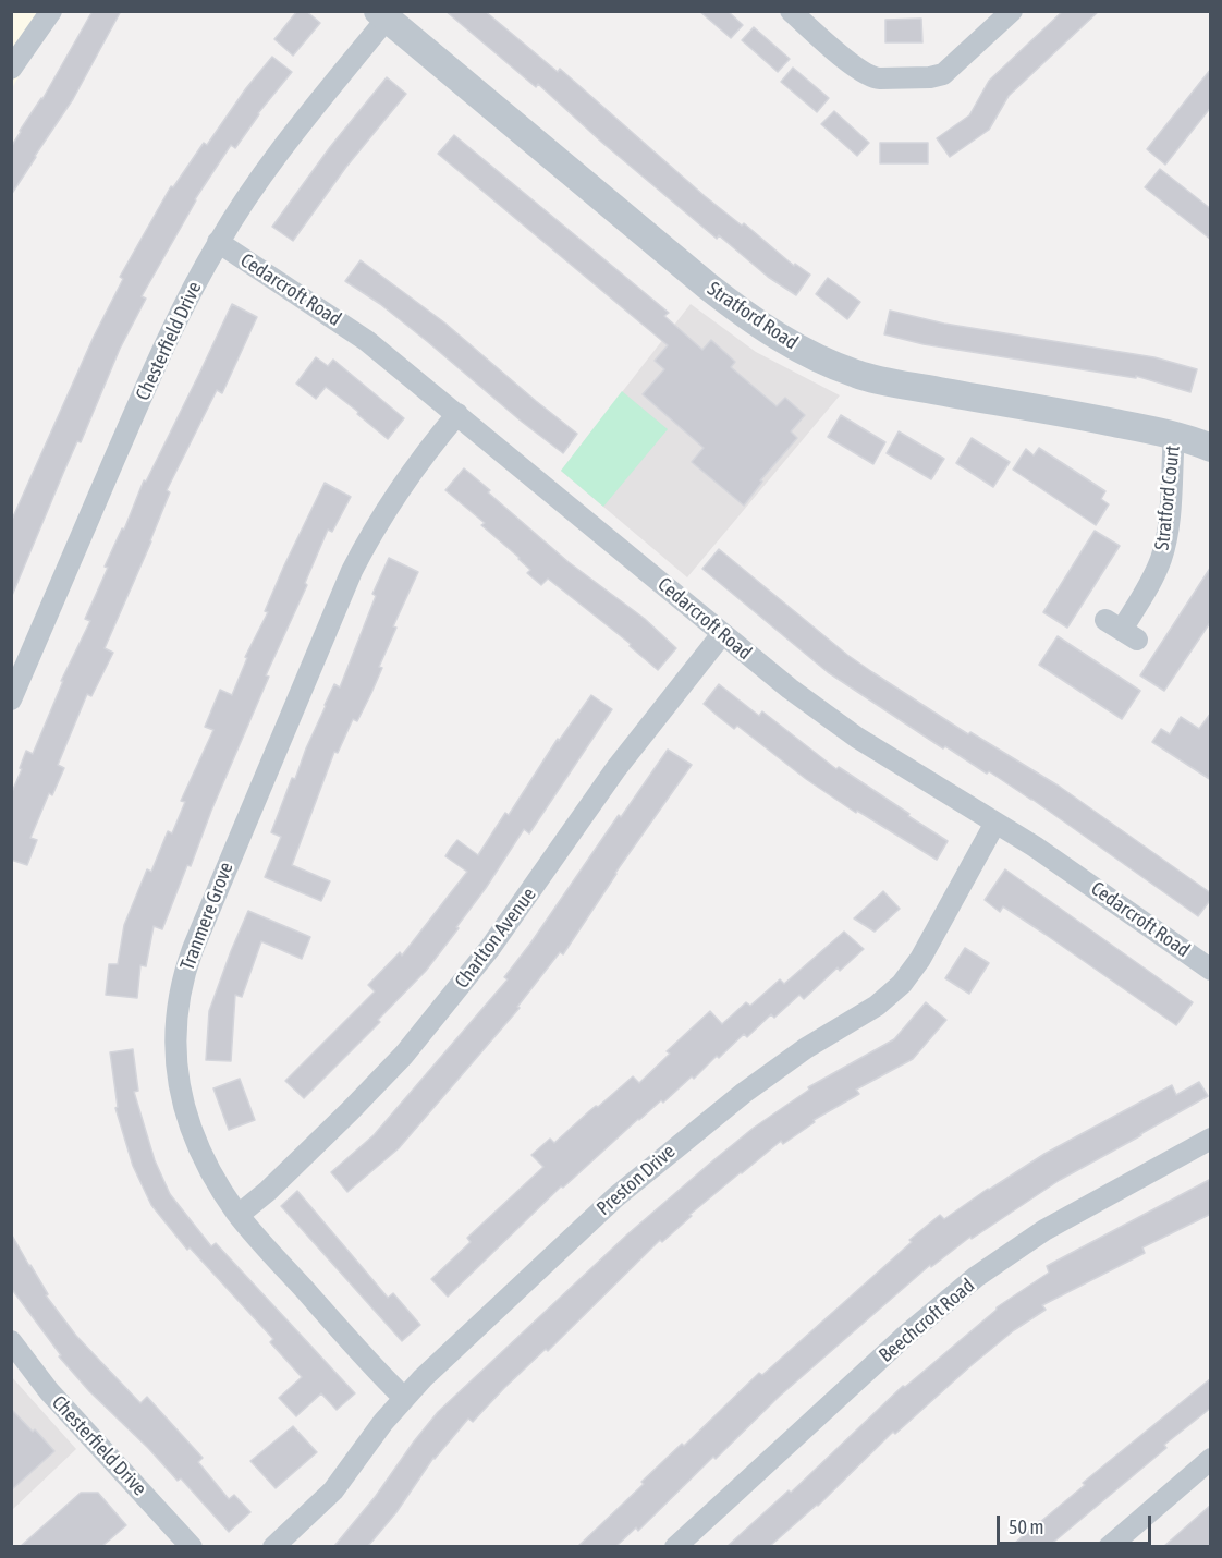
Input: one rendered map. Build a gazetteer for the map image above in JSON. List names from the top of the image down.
{
  "streets": {
    "street": [
      "Cedarcroft Road",
      "Stratford Road",
      "Chesterfield Drive",
      "Stratford Court",
      "Tranmere Grove",
      "Charlton Avenue",
      "Preston Drive",
      "Beechcroft Road"
    ]
  },
  "crossings": [
    ["Cedarcroft Road", "Chesterfield Drive"],
    ["Cedarcroft Road", "Tranmere Grove"],
    ["Cedarcroft Road", "Charlton Avenue"],
    ["Cedarcroft Road", "Preston Drive"],
    ["Stratford Road", "Chesterfield Drive"],
    ["Stratford Road", "Stratford Court"],
    ["Tranmere Grove", "Charlton Avenue"],
    ["Tranmere Grove", "Preston Drive"]
  ],
  "scale_bar": "50 m"
}
